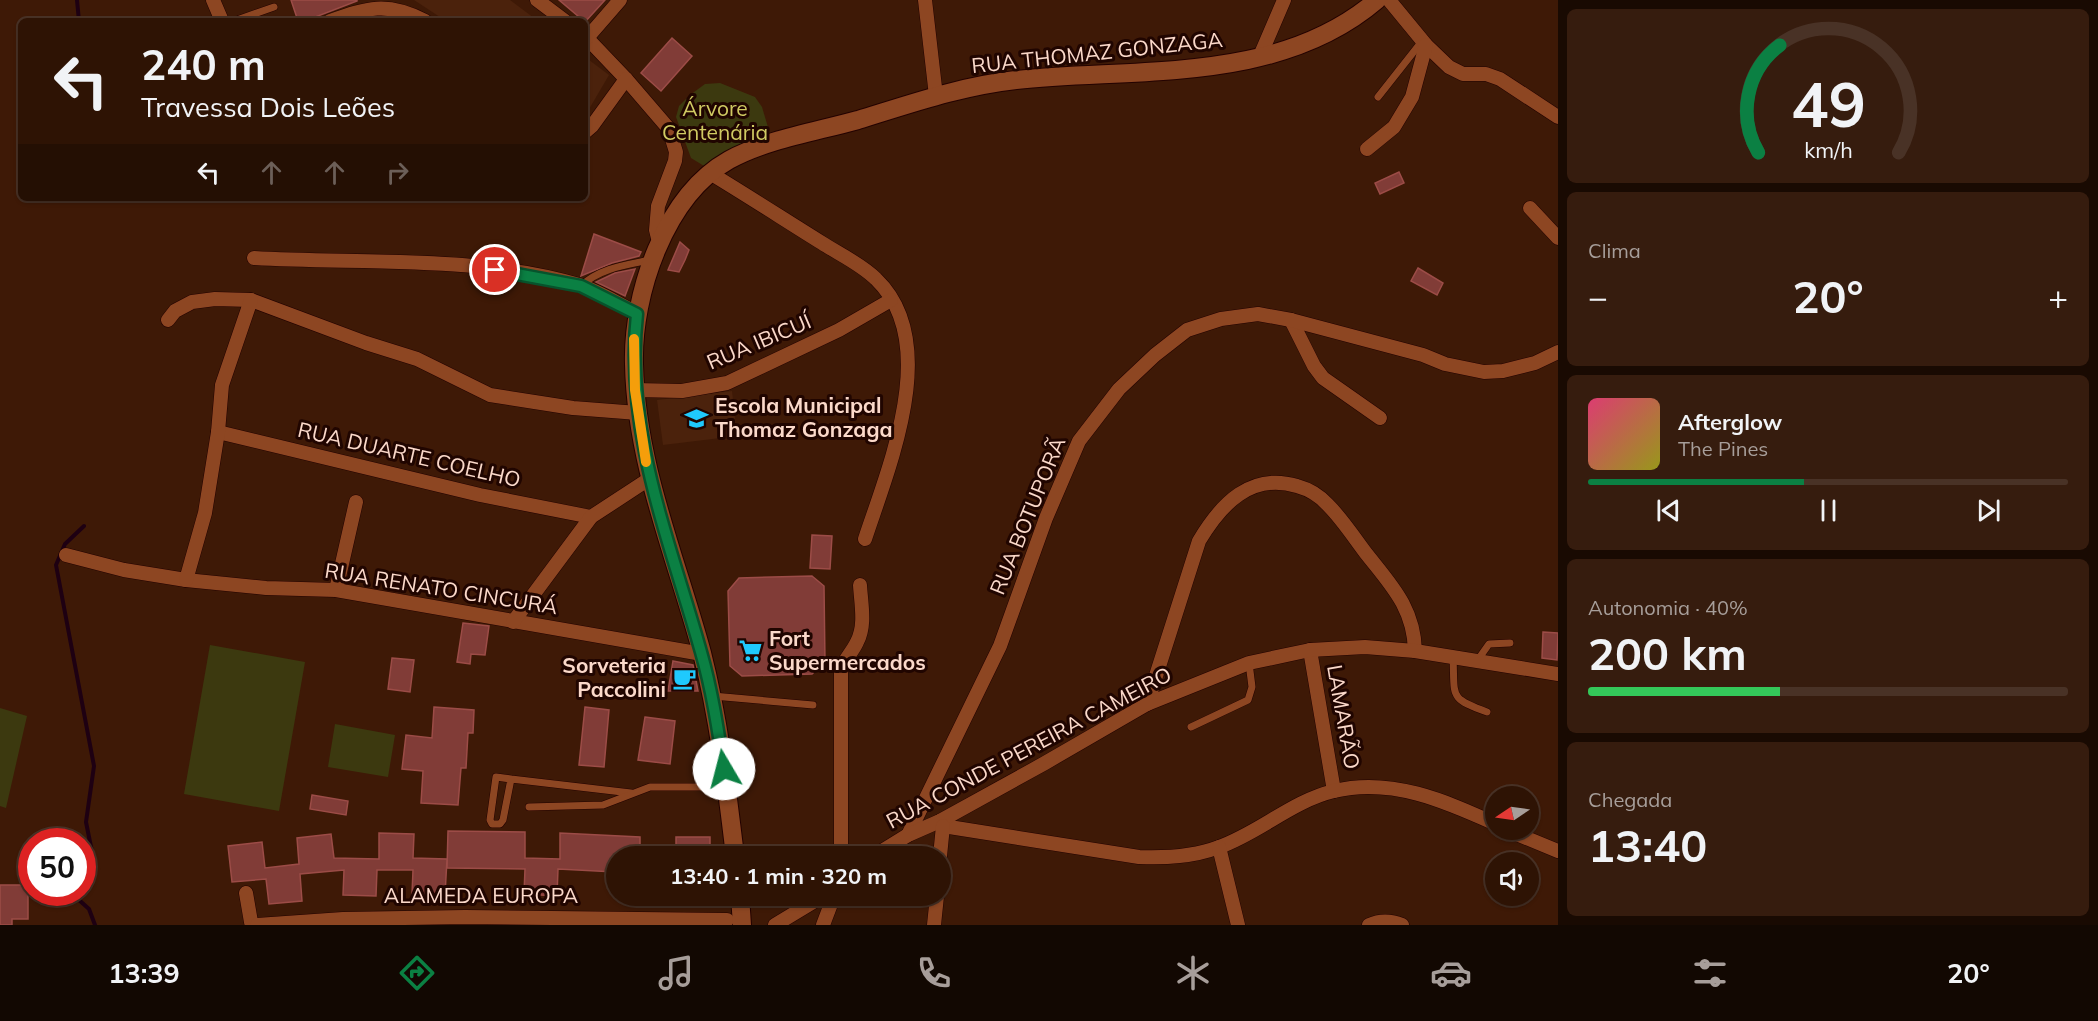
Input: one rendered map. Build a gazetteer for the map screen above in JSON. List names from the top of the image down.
{
  "streets": {
    "main road": ["RUA THOMAZ GONZAGA"],
    "street": [
      "RUA IBICUÍ",
      "RUA DUARTE COELHO",
      "RUA BOTUPORÃ",
      "RUA RENATO CINCURÁ",
      "LAMARÃO",
      "RUA CONDE PEREIRA CAMEIRO",
      "ALAMEDA EUROPA"
    ]
  },
  "crossings": [
    ["RUA THOMAZ GONZAGA", "RUA IBICUÍ"],
    ["RUA THOMAZ GONZAGA", "RUA RENATO CINCURÁ"],
    ["RUA BOTUPORÃ", "RUA CONDE PEREIRA CAMEIRO"],
    ["LAMARÃO", "RUA CONDE PEREIRA CAMEIRO"]
  ],
  "parks": ["Árvore Centenária"],
  "places": {
    "school or university": ["Escola Municipal Thomaz Gonzaga"],
    "supermarket": ["Fort Supermercados"],
    "cafe": ["Sorveteria Paccolini"]
  },
  "north": "left",
  "page": {
    "turn": ["240 m", "Travessa Dois Leões"],
    "tile": [
      "Clima",
      ["Autonomia · 40%", "200 km"],
      ["Chegada", "13:40"]
    ],
    "heat": ["−", "20°", "+"],
    "song": ["Afterglow", "The Pines"],
    "limit": "50",
    "trip": "13:40 · 1 min · 320 m",
    "tabs": ["13:39", "20°"],
    "gauge": ["49", "km/h"]
  }
}
